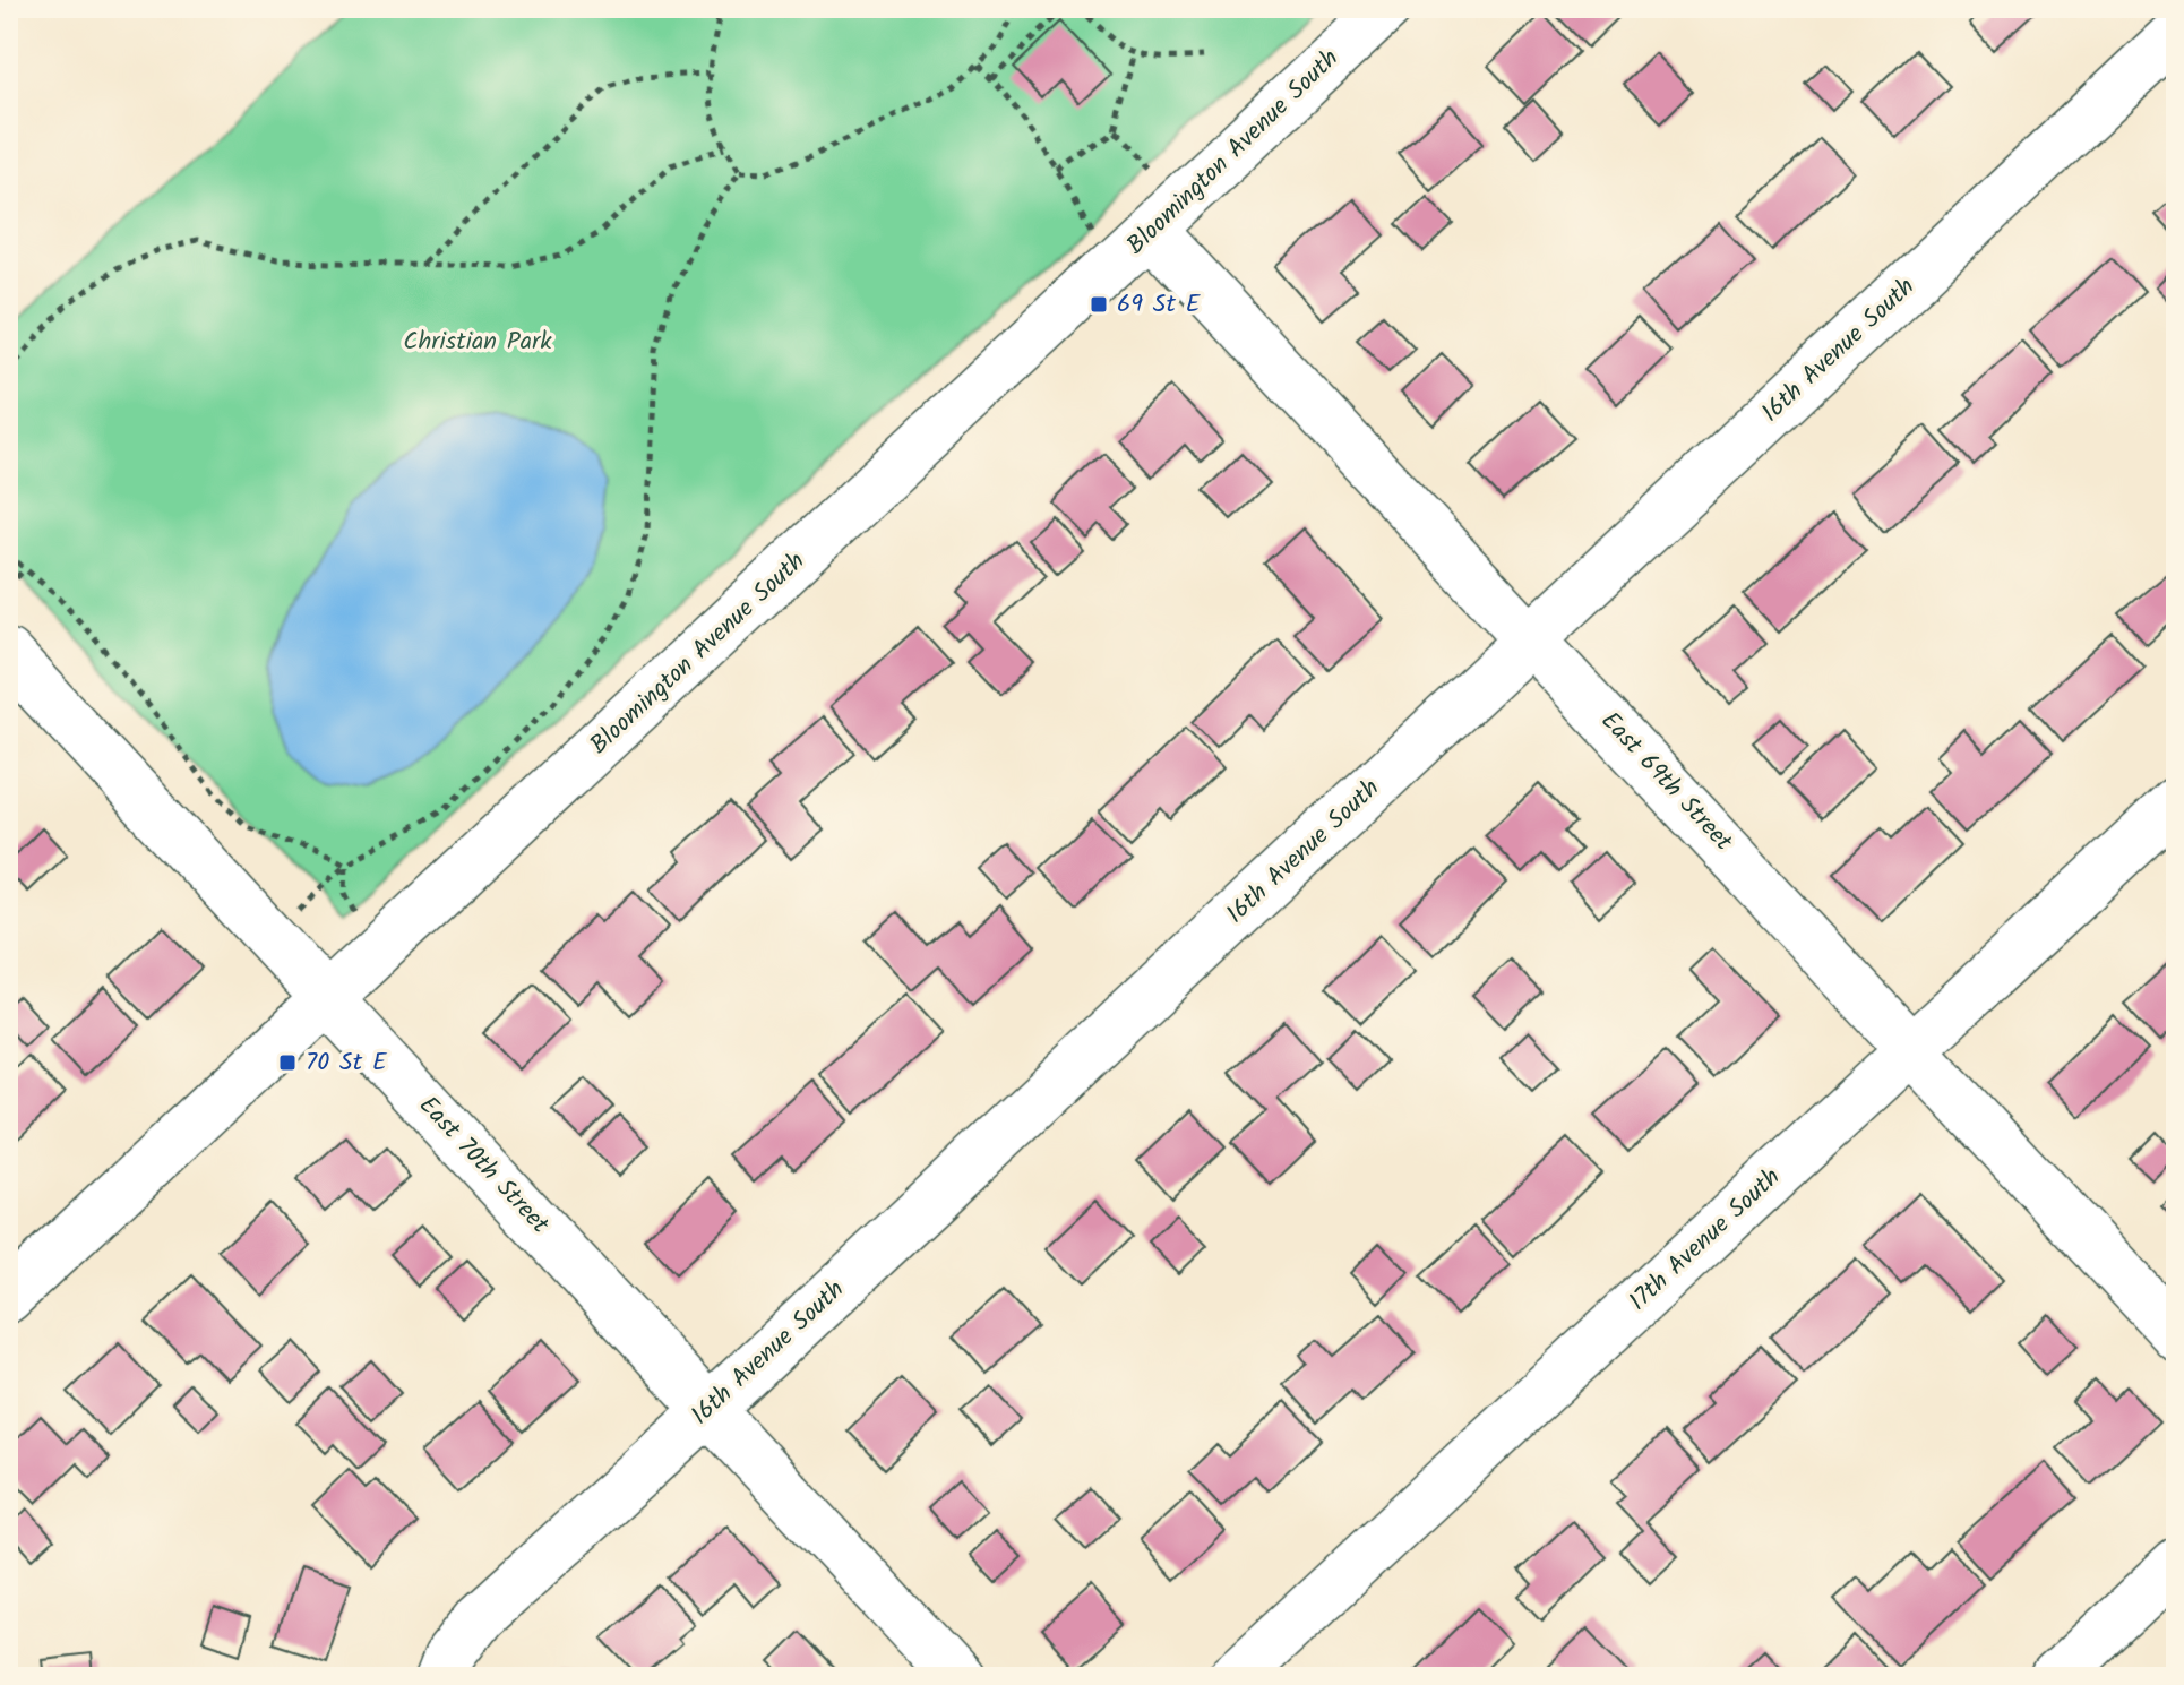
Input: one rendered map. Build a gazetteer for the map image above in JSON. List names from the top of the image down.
{
  "streets": {
    "street": [
      "Bloomington Avenue South",
      "16th Avenue South",
      "East 69th Street",
      "East 70th Street",
      "17th Avenue South"
    ]
  },
  "crossings": [
    ["Bloomington Avenue South", "East 69th Street"],
    ["Bloomington Avenue South", "East 70th Street"],
    ["16th Avenue South", "East 69th Street"],
    ["16th Avenue South", "East 70th Street"],
    ["East 69th Street", "17th Avenue South"]
  ],
  "parks": ["Christian Park"],
  "places": {
    "transit": ["69 St E", "70 St E"]
  }
}
